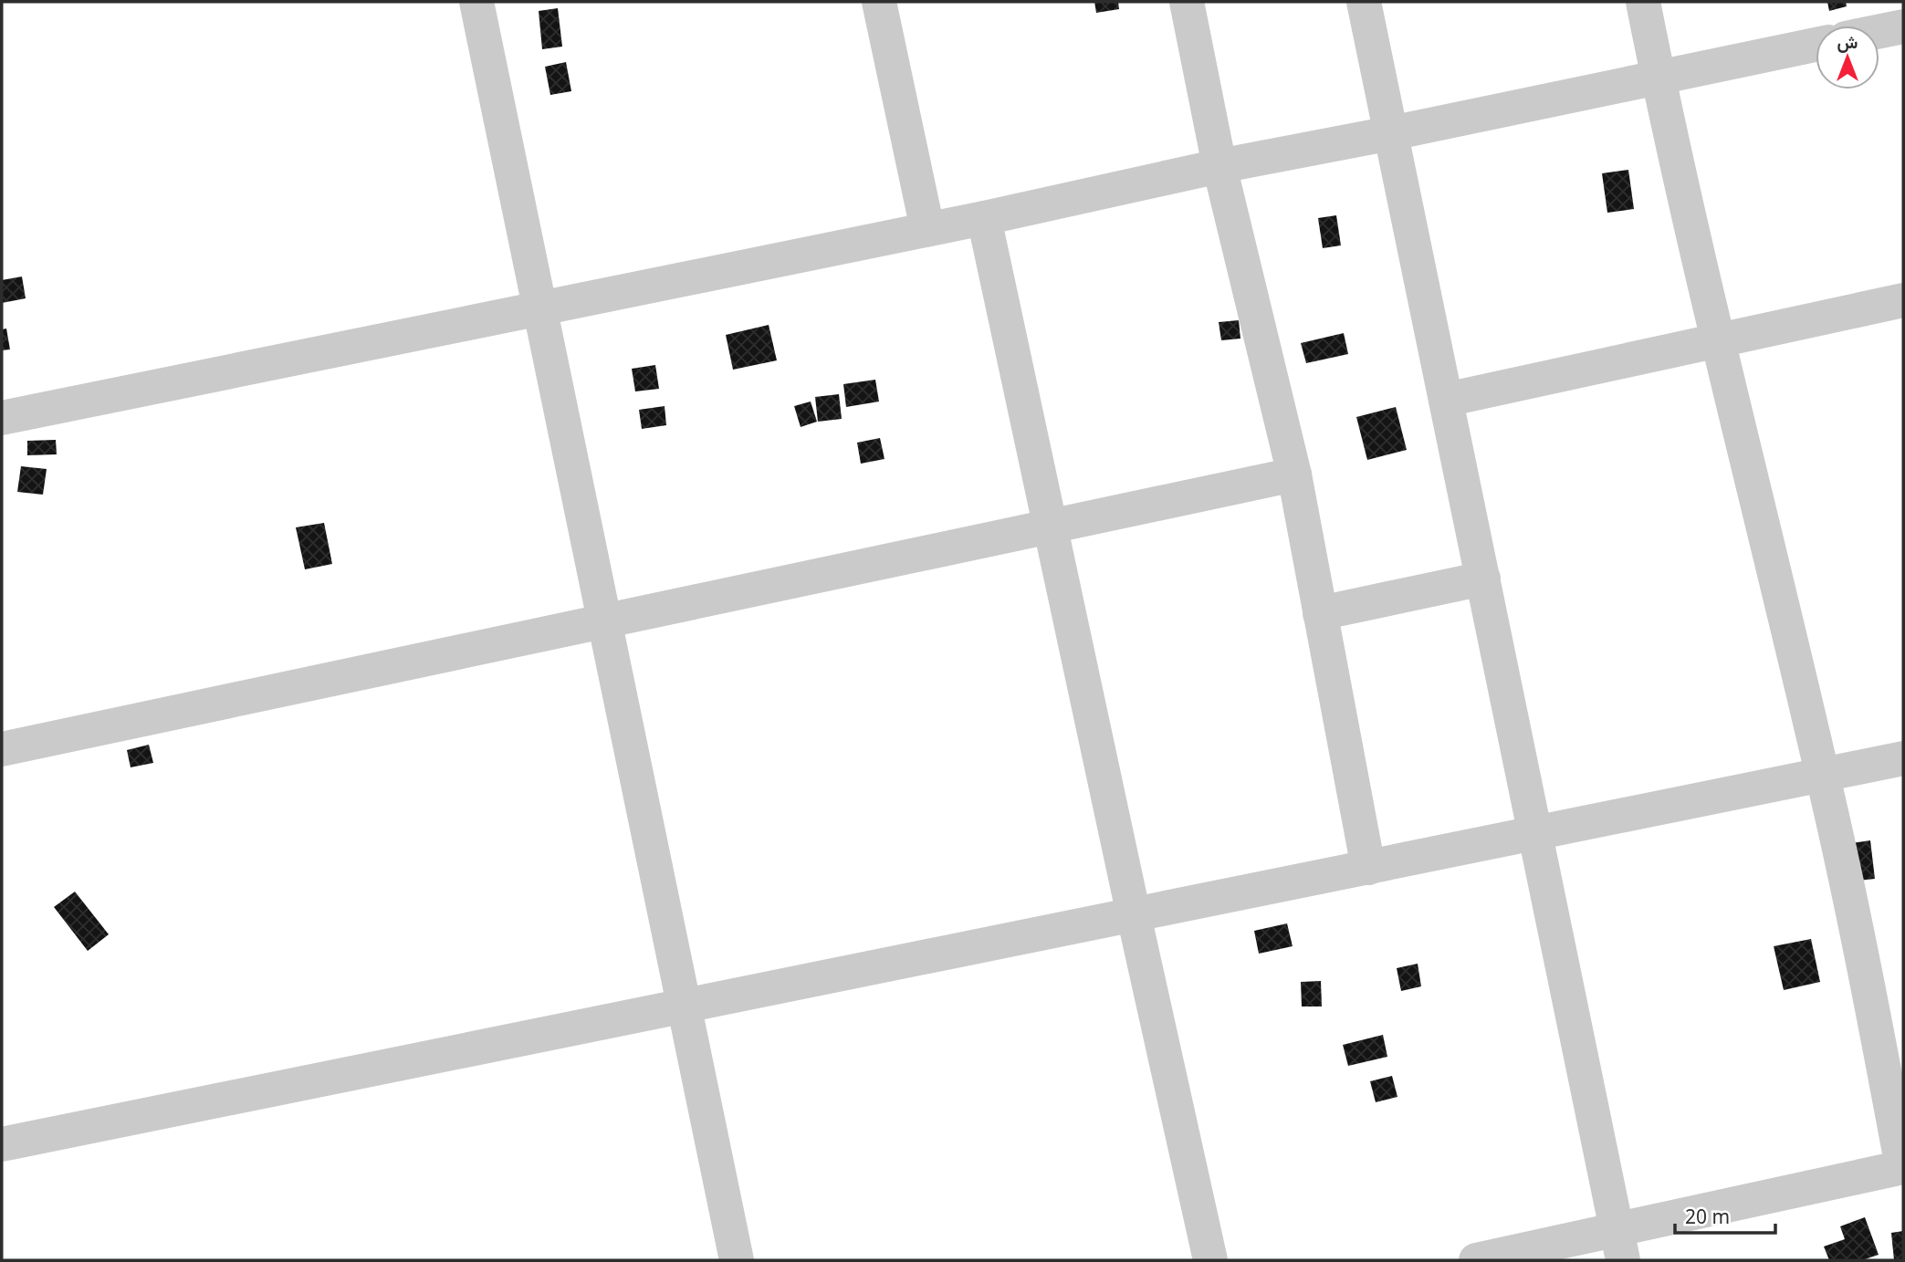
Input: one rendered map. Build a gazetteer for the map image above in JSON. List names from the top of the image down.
{
  "scale_bar": "20 m",
  "north": "top"
}
